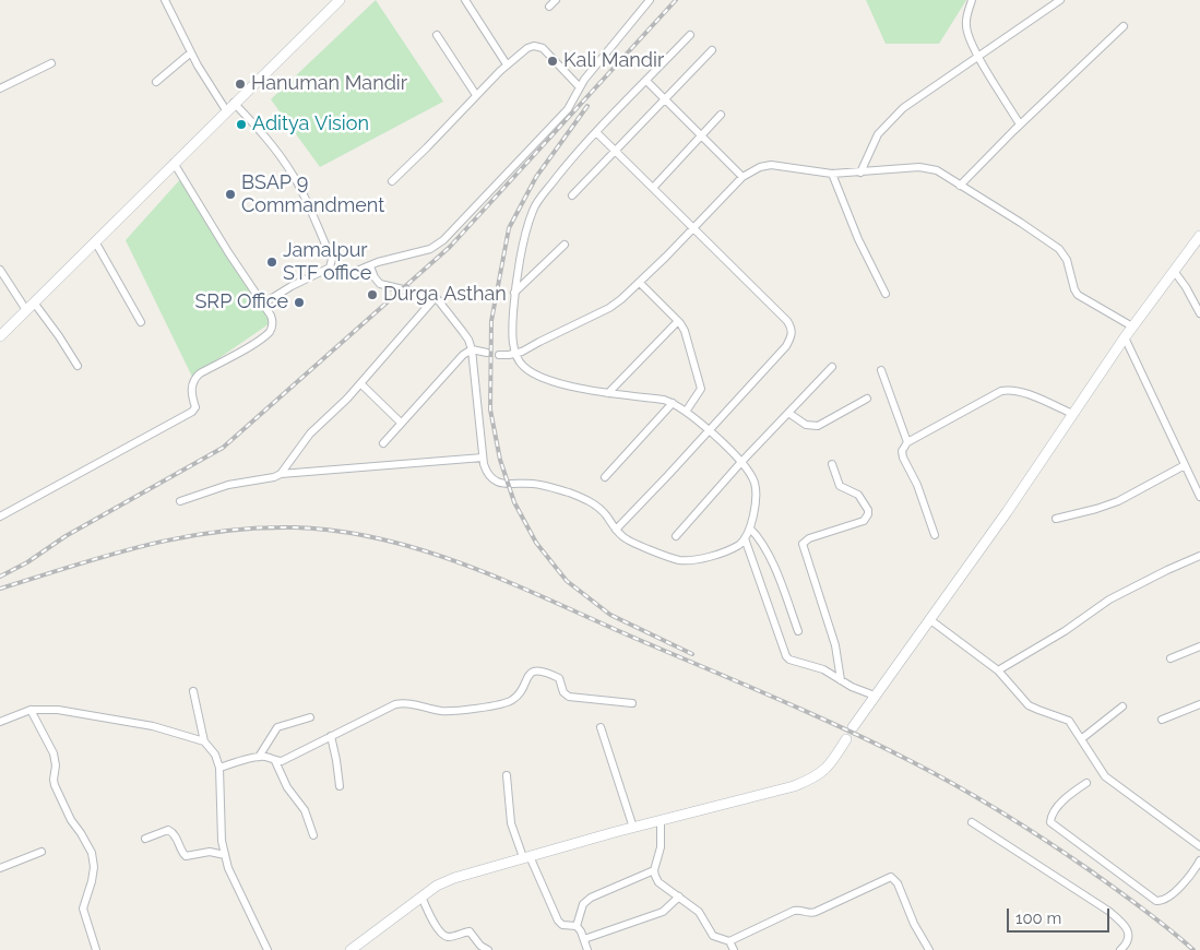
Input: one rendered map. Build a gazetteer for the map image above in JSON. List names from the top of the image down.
{
  "places": [
    "Kali Mandir",
    "Hanuman Mandir",
    "Aditya Vision",
    "BSAP 9 Commandment",
    "Jamalpur STF office",
    "Durga Asthan",
    "SRP Office"
  ],
  "scale_bar": "100 m"
}
